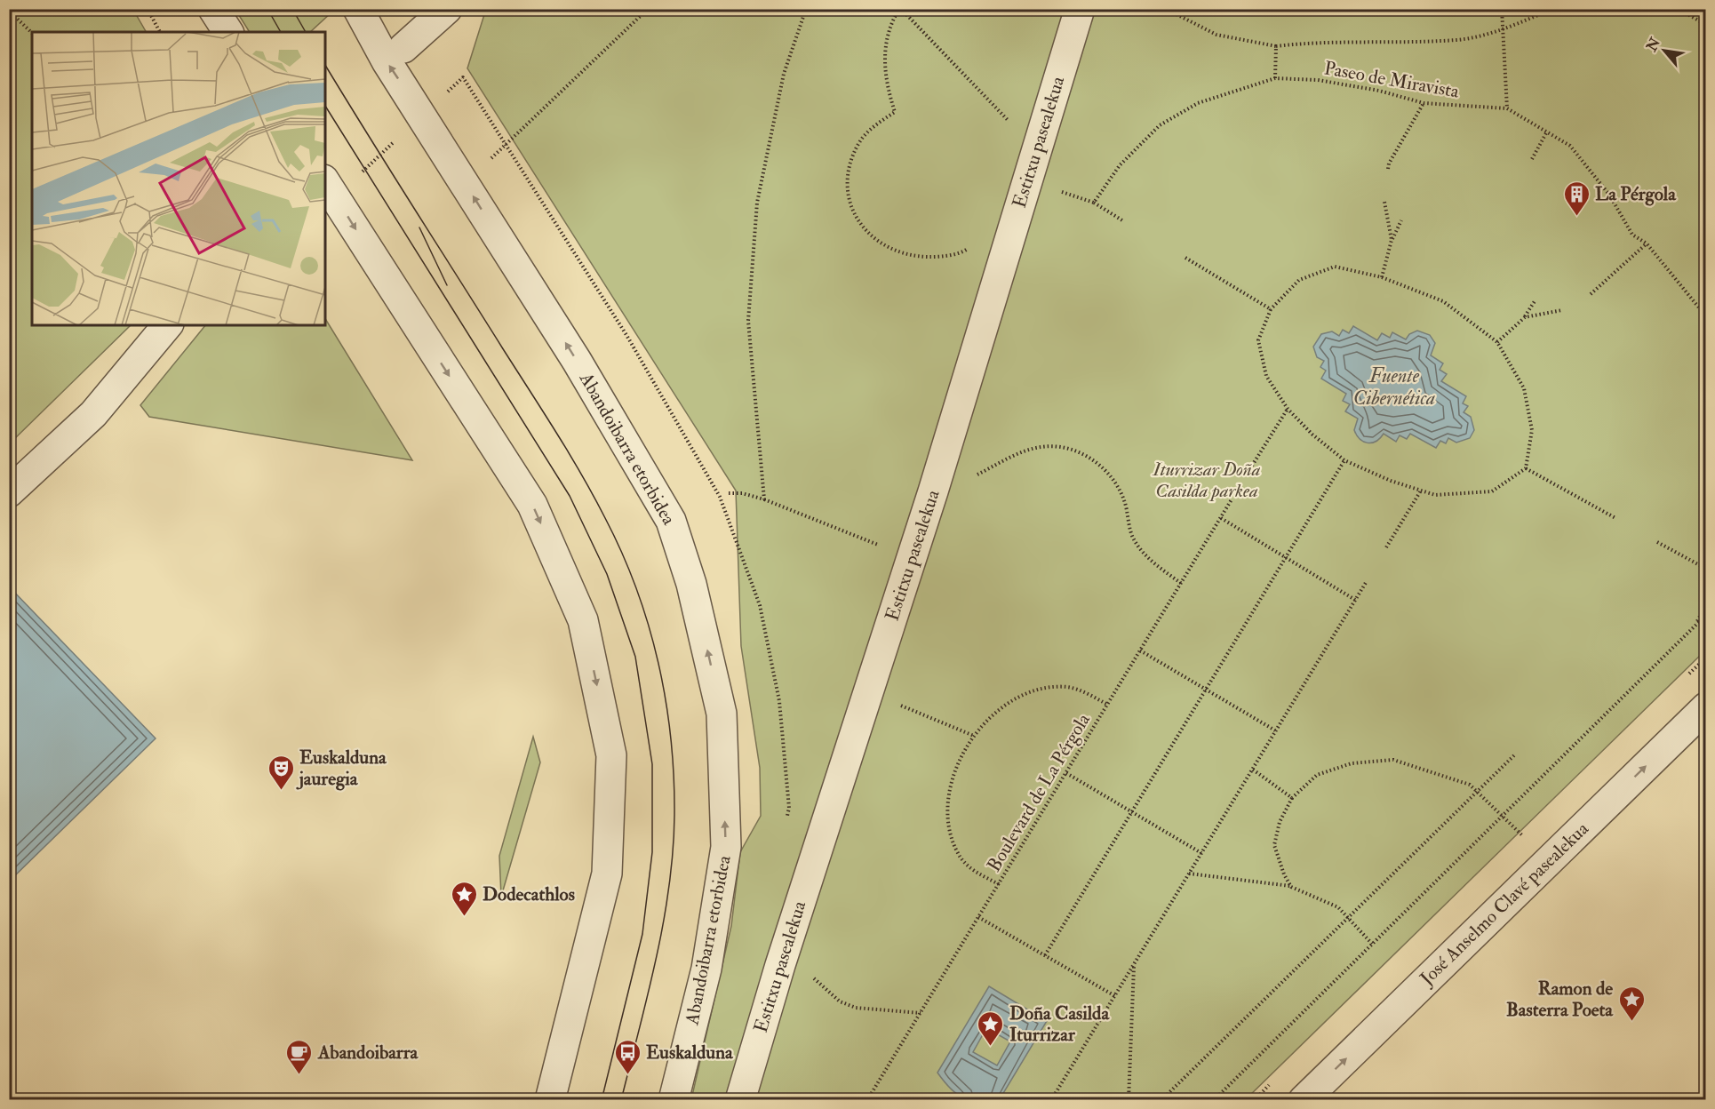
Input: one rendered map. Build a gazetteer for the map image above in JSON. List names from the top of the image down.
{
  "streets": {
    "street": ["Estitxu pasealekua", "Abandoibarra etorbidea", "José Anselmo Clavé pasealekua"],
    "path": ["Paseo de Miravista", "Boulevard de La Pérgola"]
  },
  "one_way": ["José Anselmo Clavé pasealekua"],
  "water": ["Fuente Cibernética"],
  "parks": ["Iturrizar Doña Casilda parkea"],
  "places": {
    "building": ["La Pérgola"],
    "theatre": ["Euskalduna jauregia"],
    "place": ["Dodecathlos", "Ramon de Basterra Poeta", "Doña Casilda Iturrizar"],
    "cafe": ["Abandoibarra"],
    "bus stop": ["Euskalduna"]
  },
  "north": "top left"
}
